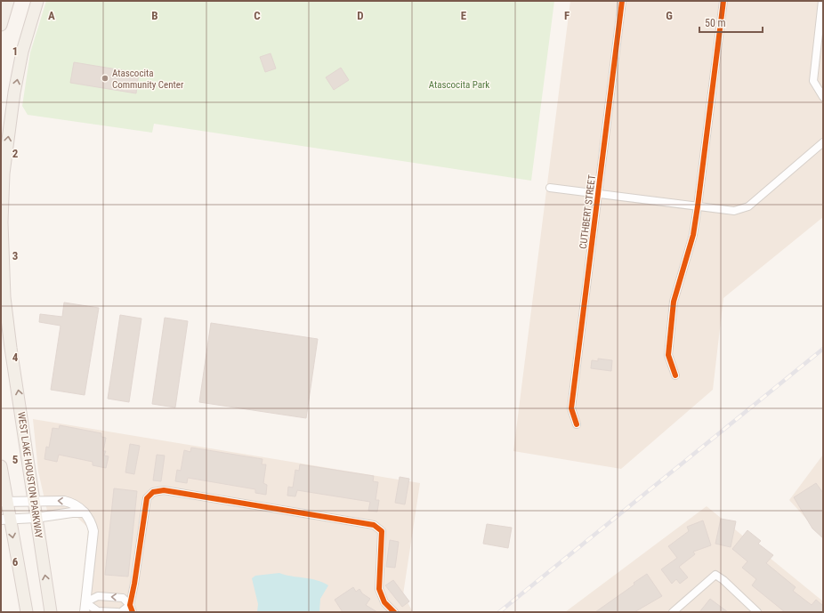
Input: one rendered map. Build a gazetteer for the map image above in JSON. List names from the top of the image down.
{
  "streets": {
    "main road": ["WEST LAKE HOUSTON PARKWAY"],
    "street": ["CUTHBERT STREET"]
  },
  "one_way": ["WEST LAKE HOUSTON PARKWAY"],
  "parks": ["Atascocita Park"],
  "places": ["Atascocita Community Center"],
  "scale_bar": "50 m",
  "grid": {
    "columns": [
      "A",
      "B",
      "C",
      "D",
      "E",
      "F",
      "G"
    ],
    "rows": [
      "1",
      "2",
      "3",
      "4",
      "5",
      "6"
    ]
  }
}
